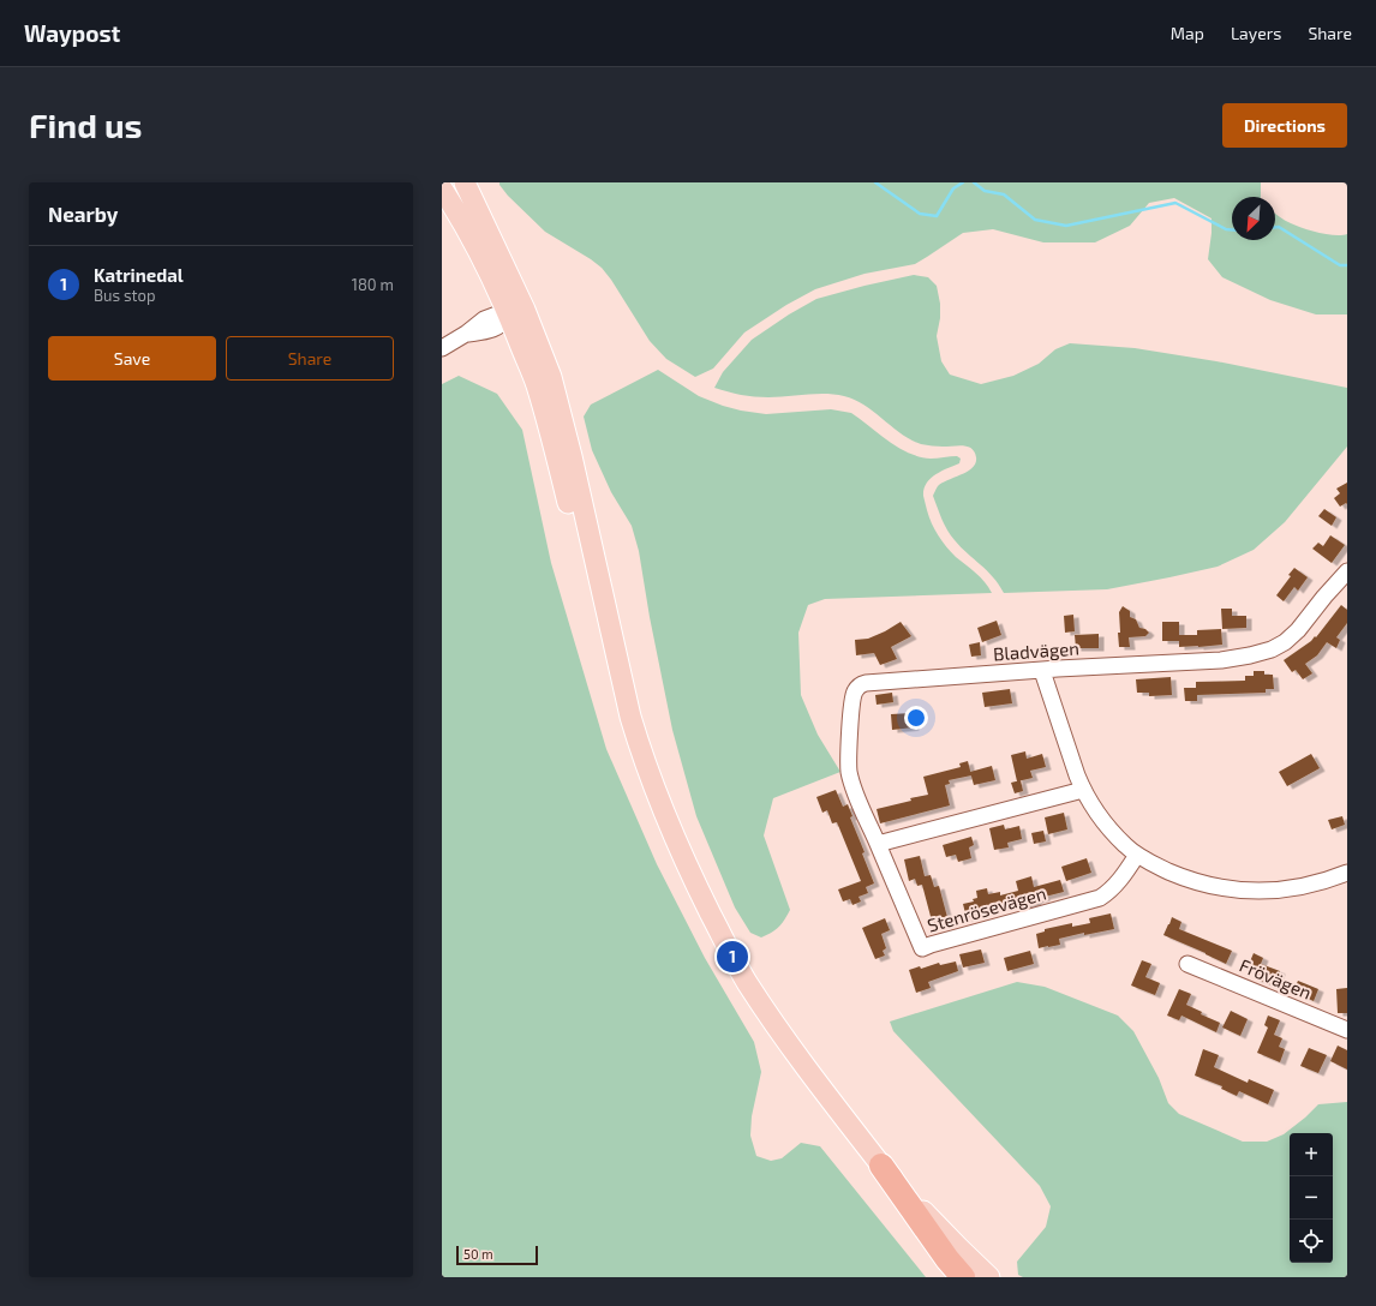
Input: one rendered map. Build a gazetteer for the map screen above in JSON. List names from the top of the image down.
{
  "streets": {
    "street": ["Bladvägen", "Stenrösevägen", "Frövägen"]
  },
  "crossings": [
    ["Bladvägen", "Stenrösevägen"]
  ],
  "scale_bar": "50 m",
  "north": "bottom left",
  "page": {
    "header": "Waypost",
    "nav": ["Map", "Layers", "Share"],
    "buttons": [
      "Directions",
      ["Save", "Share"]
    ],
    "title": "Find us",
    "heading": "Nearby",
    "list": [
      {
        "mark": "1",
        "name": "Katrinedal",
        "note": "Bus stop",
        "value": "180 m"
      }
    ],
    "pins": "1",
    "map_buttons": ["+", "−"],
    "scale": "50 m"
  }
}
